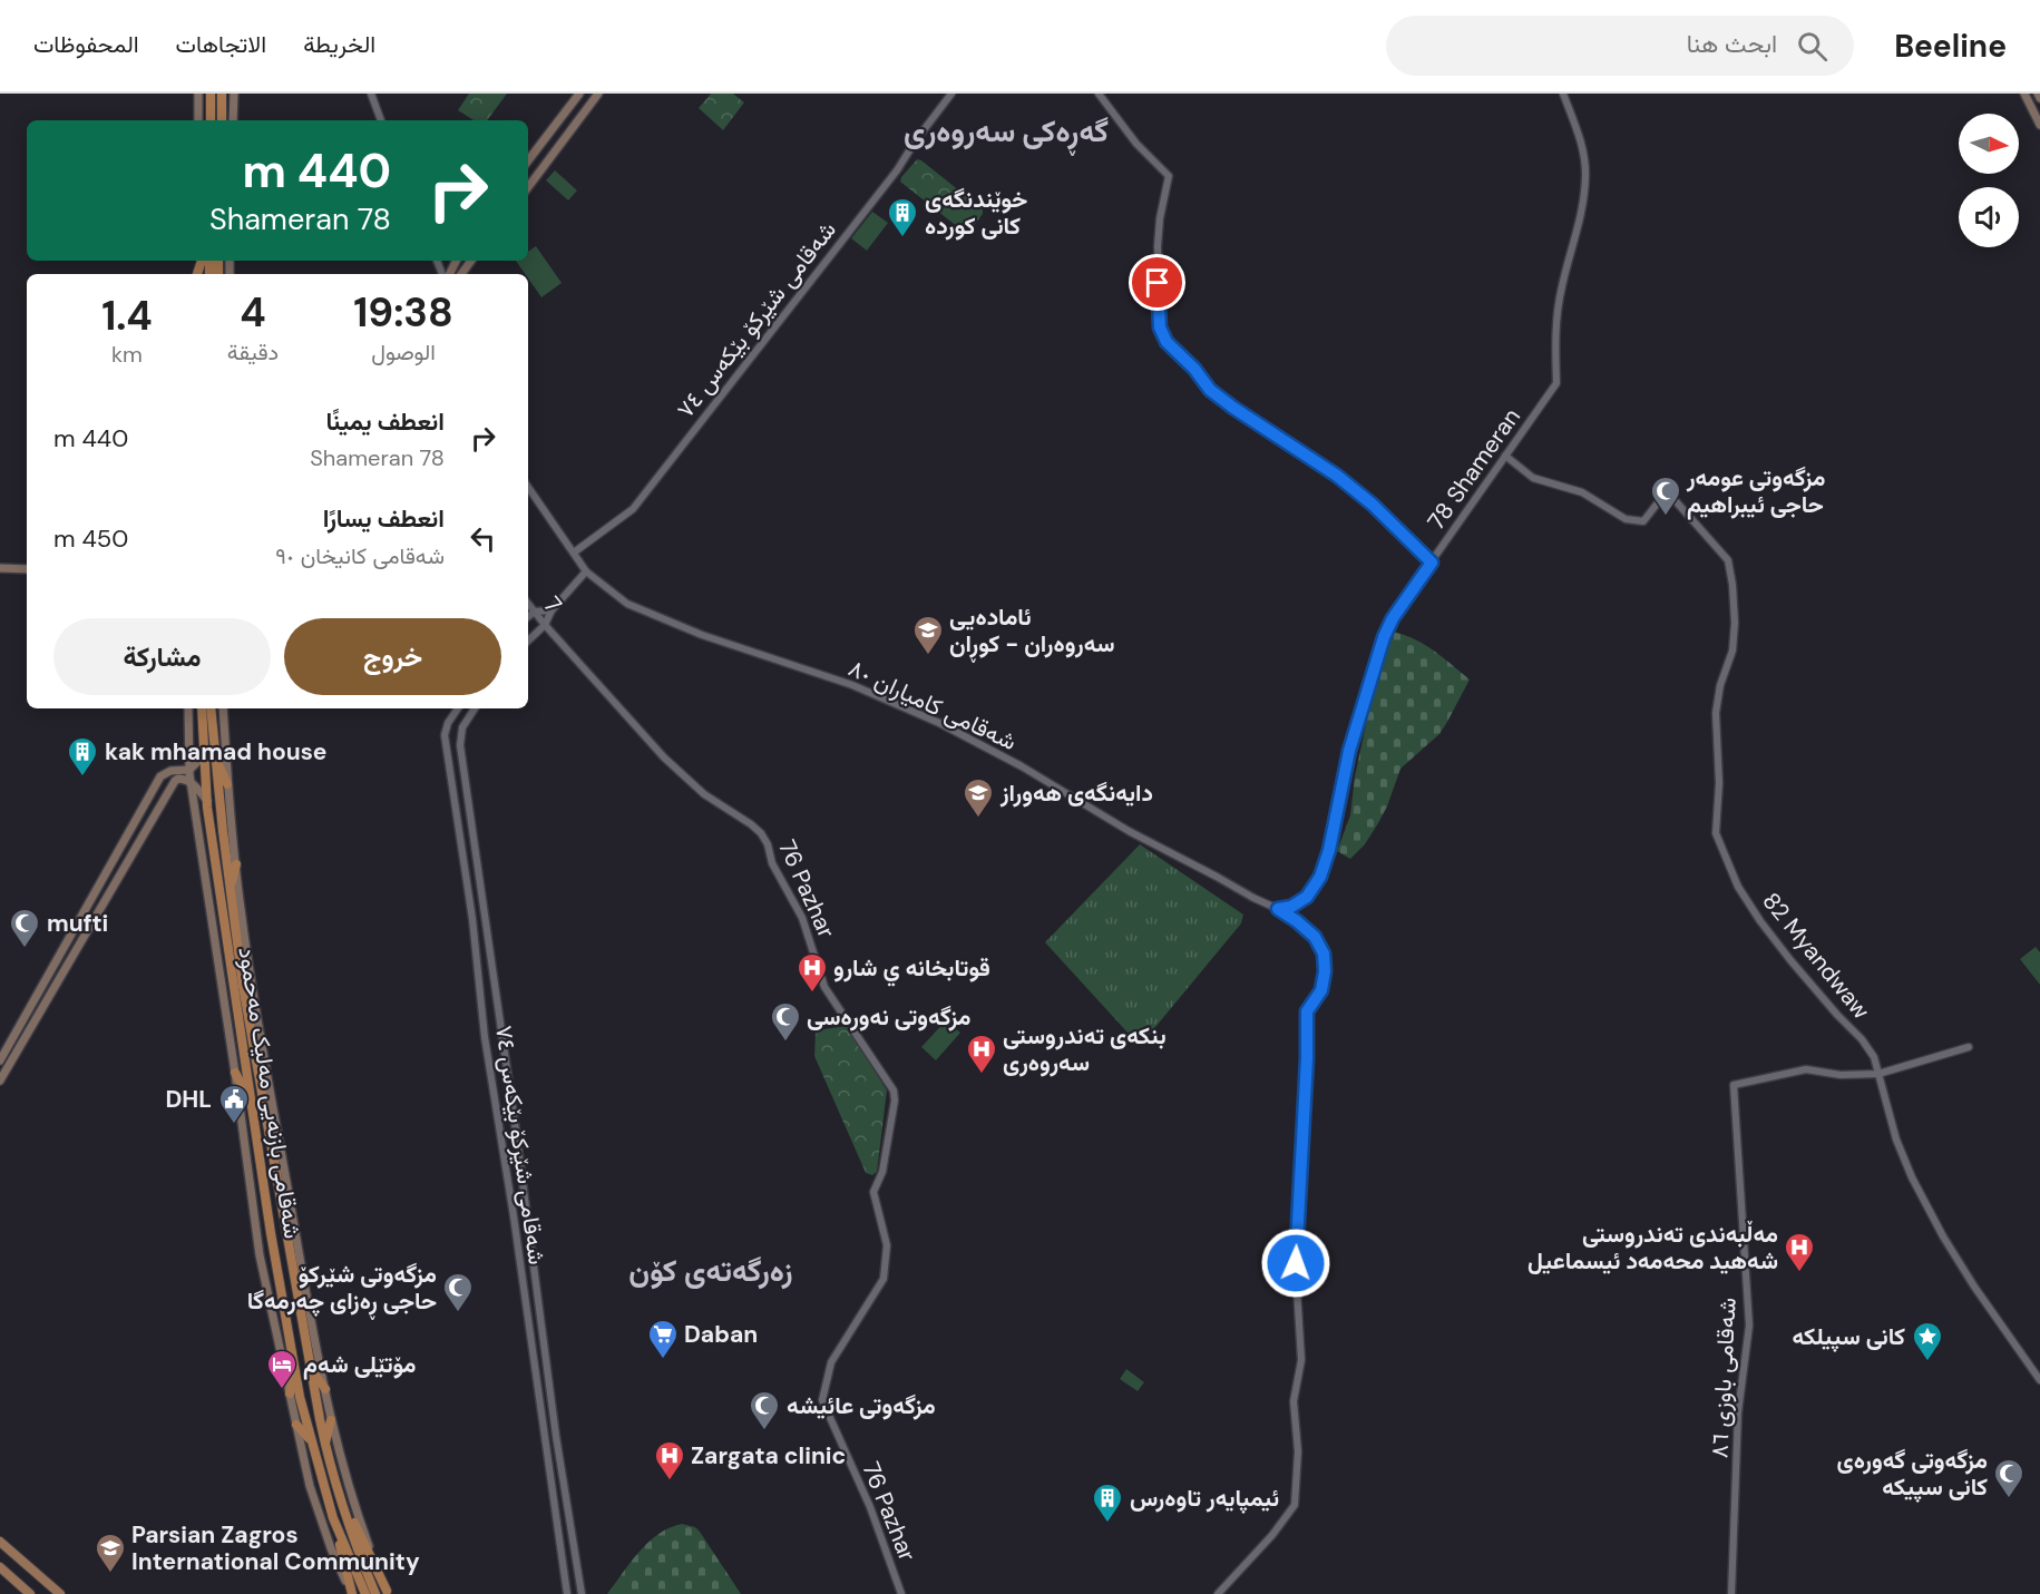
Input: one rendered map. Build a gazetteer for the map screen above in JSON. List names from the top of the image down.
{
  "streets": {
    "highway": ["شەقامی بازنەیی مەلیک مەحمود"],
    "street": [
      "شەقامی شێرکۆ بێکەس ٧٤",
      "78 Shameran",
      "7",
      "شەقامی کامیاران ٨٠",
      "76 Pazhar",
      "82 Myandwaw",
      "شەقامی باوزی ٨٦"
    ]
  },
  "crossings": [
    ["شەقامی شێرکۆ بێکەس ٧٤", "شەقامی کامیاران ٨٠"],
    ["78 Shameran", "شەقامی کامیاران ٨٠"],
    ["78 Shameran", "82 Myandwaw"],
    ["7", "76 Pazhar"],
    ["82 Myandwaw", "شەقامی باوزی ٨٦"]
  ],
  "districts": ["گەڕەکی سەروەری", "زەرگەتەی کۆن"],
  "places": {
    "building": ["خوێندنگەی کانی کوردە", "kak mhamad house", "ئیمپایەر تاوەرس"],
    "mosque": [
      "مزگەوتی عومەر حاجی ئیبراهیم",
      "mufti",
      "مزگەوتی نەورەسی",
      "مزگەوتی شێرکۆ حاجی ڕەزای چەرمەگا",
      "مزگەوتی عائیشە",
      "مزگەوتی گەورەی کانی سپیکە"
    ],
    "school or university": ["ئامادەیی سەروەران - کوڕان", "دایەنگەی هەوراز", "Parsian Zagros International Community"],
    "hospital": [
      "قوتابخانه ي شارو",
      "بنکەی تەندروستی سەروەری",
      "مەڵبەندی تەندروستی شەهید محەمەد ئیسماعیل",
      "Zargata clinic"
    ],
    "public building": ["DHL"],
    "supermarket": ["Daban"],
    "place": ["کانی سپیلکە"],
    "hotel": ["مۆتێلی شەم"]
  },
  "north": "right",
  "page": {
    "header": "Beeline",
    "search": "ابحث هنا",
    "nav": ["الخريطة", "الاتجاهات", "المحفوظات"],
    "turn": ["440 m", "78 Shameran"],
    "eta": [
      "19:38",
      "الوصول",
      "4",
      "دقيقة",
      "1.4",
      "km"
    ],
    "list": [
      {
        "name": "انعطف يمينًا",
        "note": "78 Shameran",
        "value": "440 m"
      },
      {
        "name": "انعطف يسارًا",
        "note": "شەقامی کانیخان ٩٠",
        "value": "450 m"
      }
    ],
    "buttons": ["خروج", "مشاركة"]
  }
}
